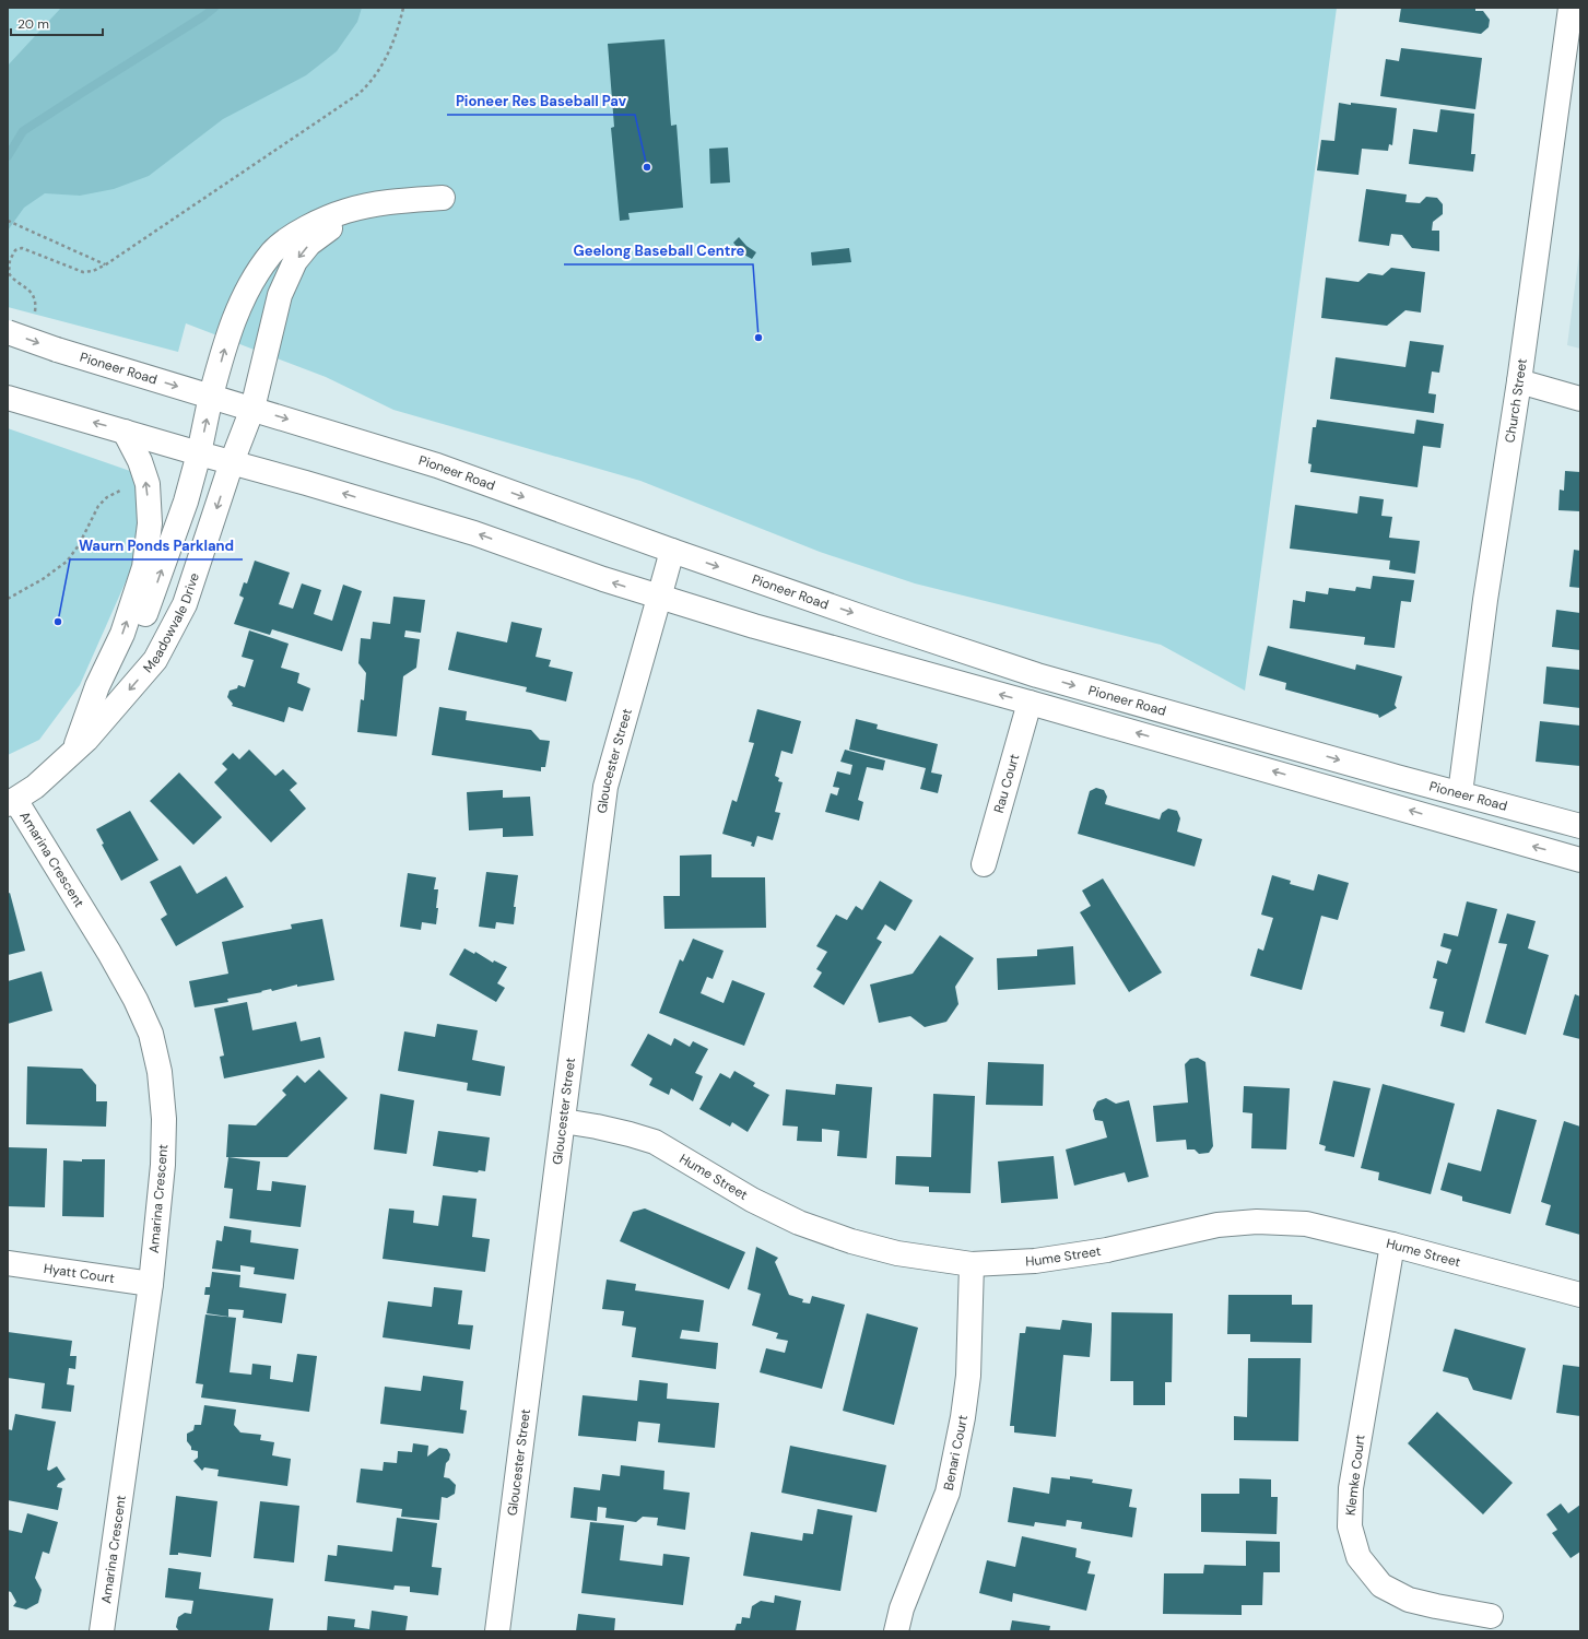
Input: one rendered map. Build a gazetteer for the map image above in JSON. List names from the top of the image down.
{
  "streets": {
    "street": [
      "Pioneer Road",
      "Church Street",
      "Meadowvale Drive",
      "Gloucester Street",
      "Rau Court",
      "Amarina Crescent",
      "Hume Street",
      "Hyatt Court",
      "Benari Court",
      "Klemke Court"
    ]
  },
  "crossings": [
    ["Pioneer Road", "Church Street"],
    ["Pioneer Road", "Meadowvale Drive"],
    ["Pioneer Road", "Gloucester Street"],
    ["Pioneer Road", "Rau Court"],
    ["Meadowvale Drive", "Amarina Crescent"],
    ["Gloucester Street", "Hume Street"],
    ["Amarina Crescent", "Hyatt Court"],
    ["Hume Street", "Benari Court"],
    ["Hume Street", "Klemke Court"]
  ],
  "places": ["Pioneer Res Baseball Pav", "Geelong Baseball Centre", "Waurn Ponds Parkland"],
  "scale_bar": "20 m"
}
